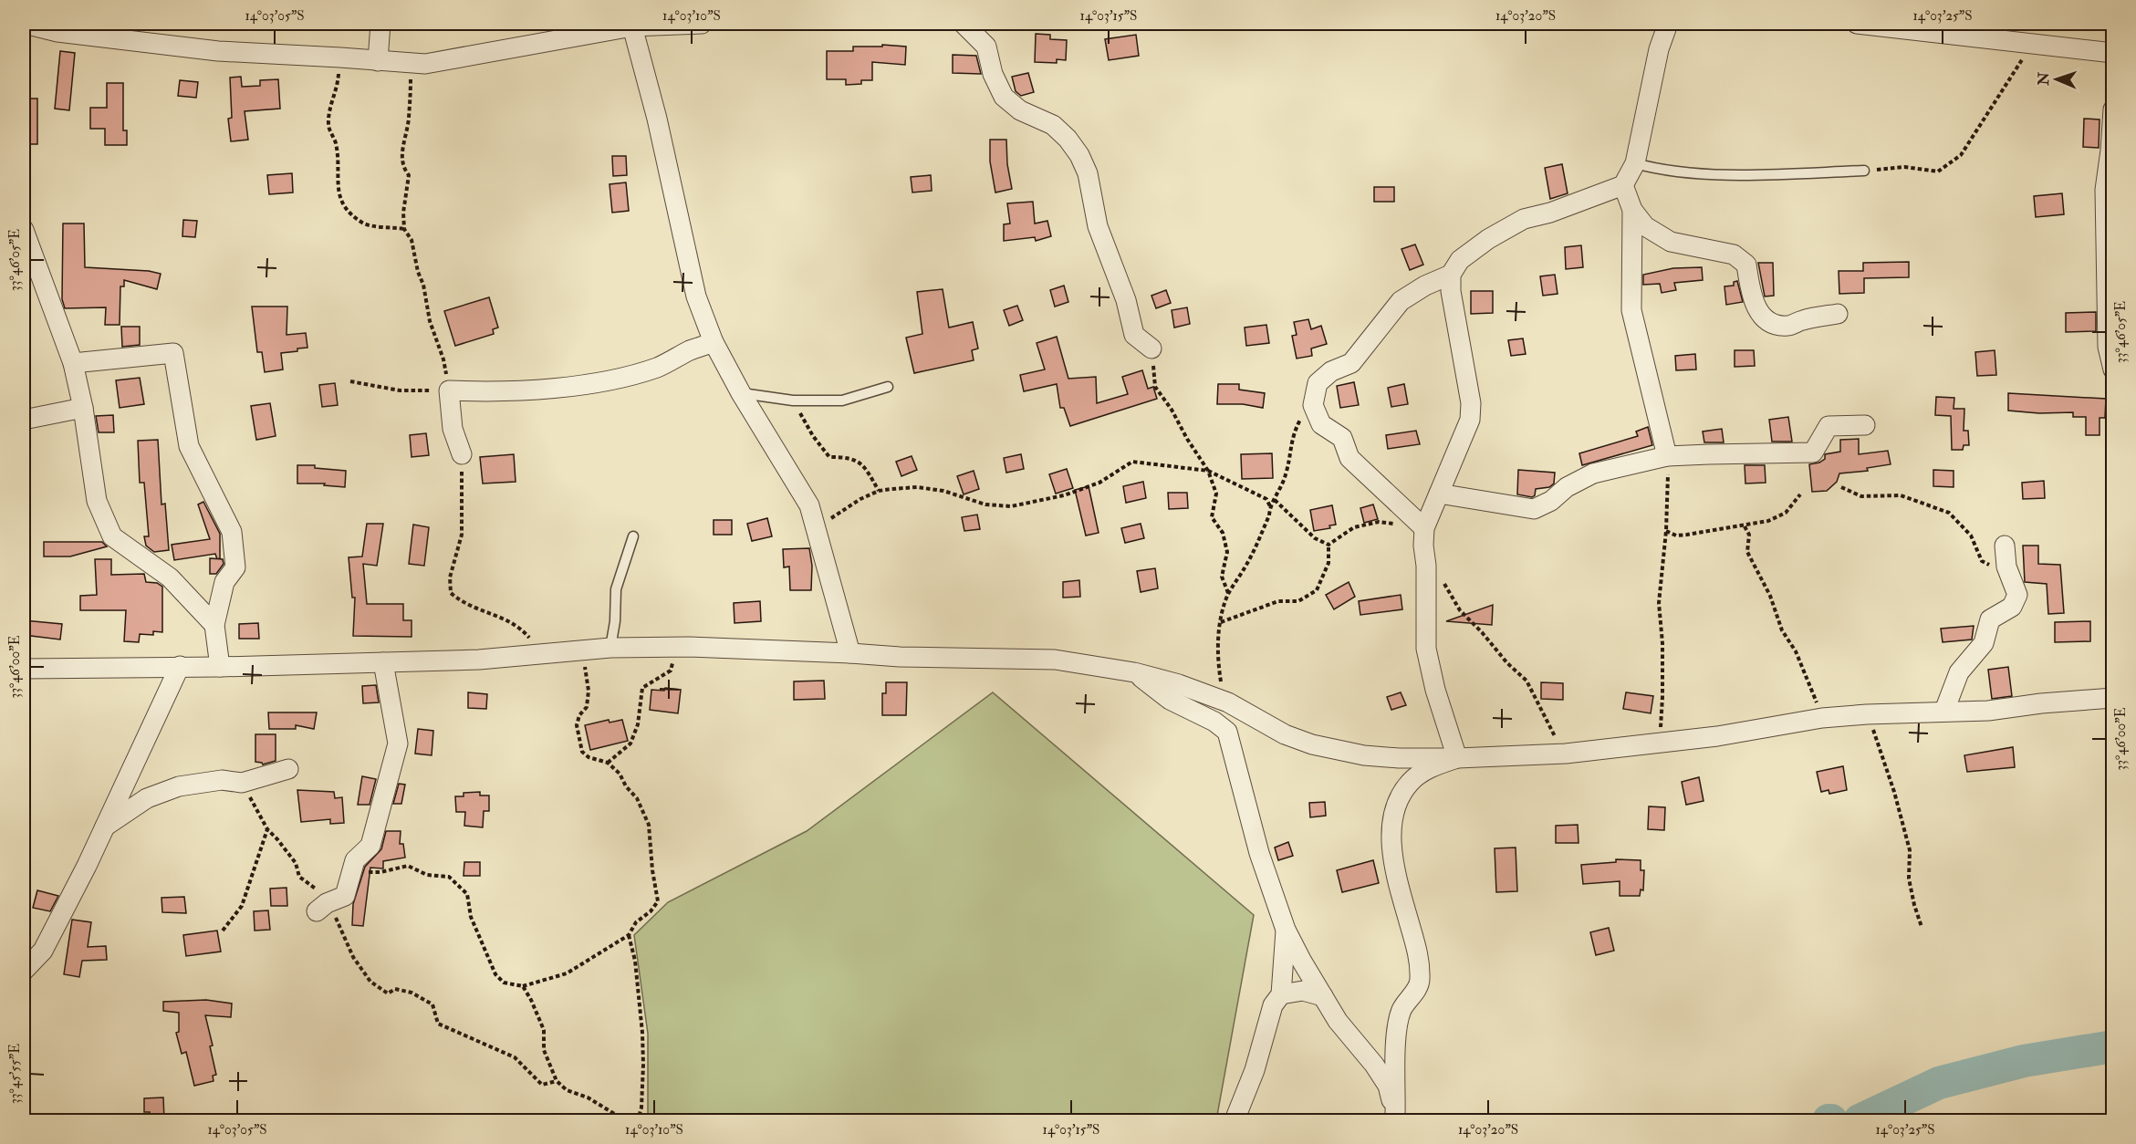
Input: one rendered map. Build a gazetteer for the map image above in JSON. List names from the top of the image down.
{
  "north": "left",
  "coordinates": [
    "14°03'05\"S",
    "14°03'10\"S",
    "14°03'15\"S",
    "14°03'20\"S",
    "14°03'25\"S",
    "33°46'05\"E",
    "33°46'00\"E",
    "33°45'55\"E"
  ]
}
